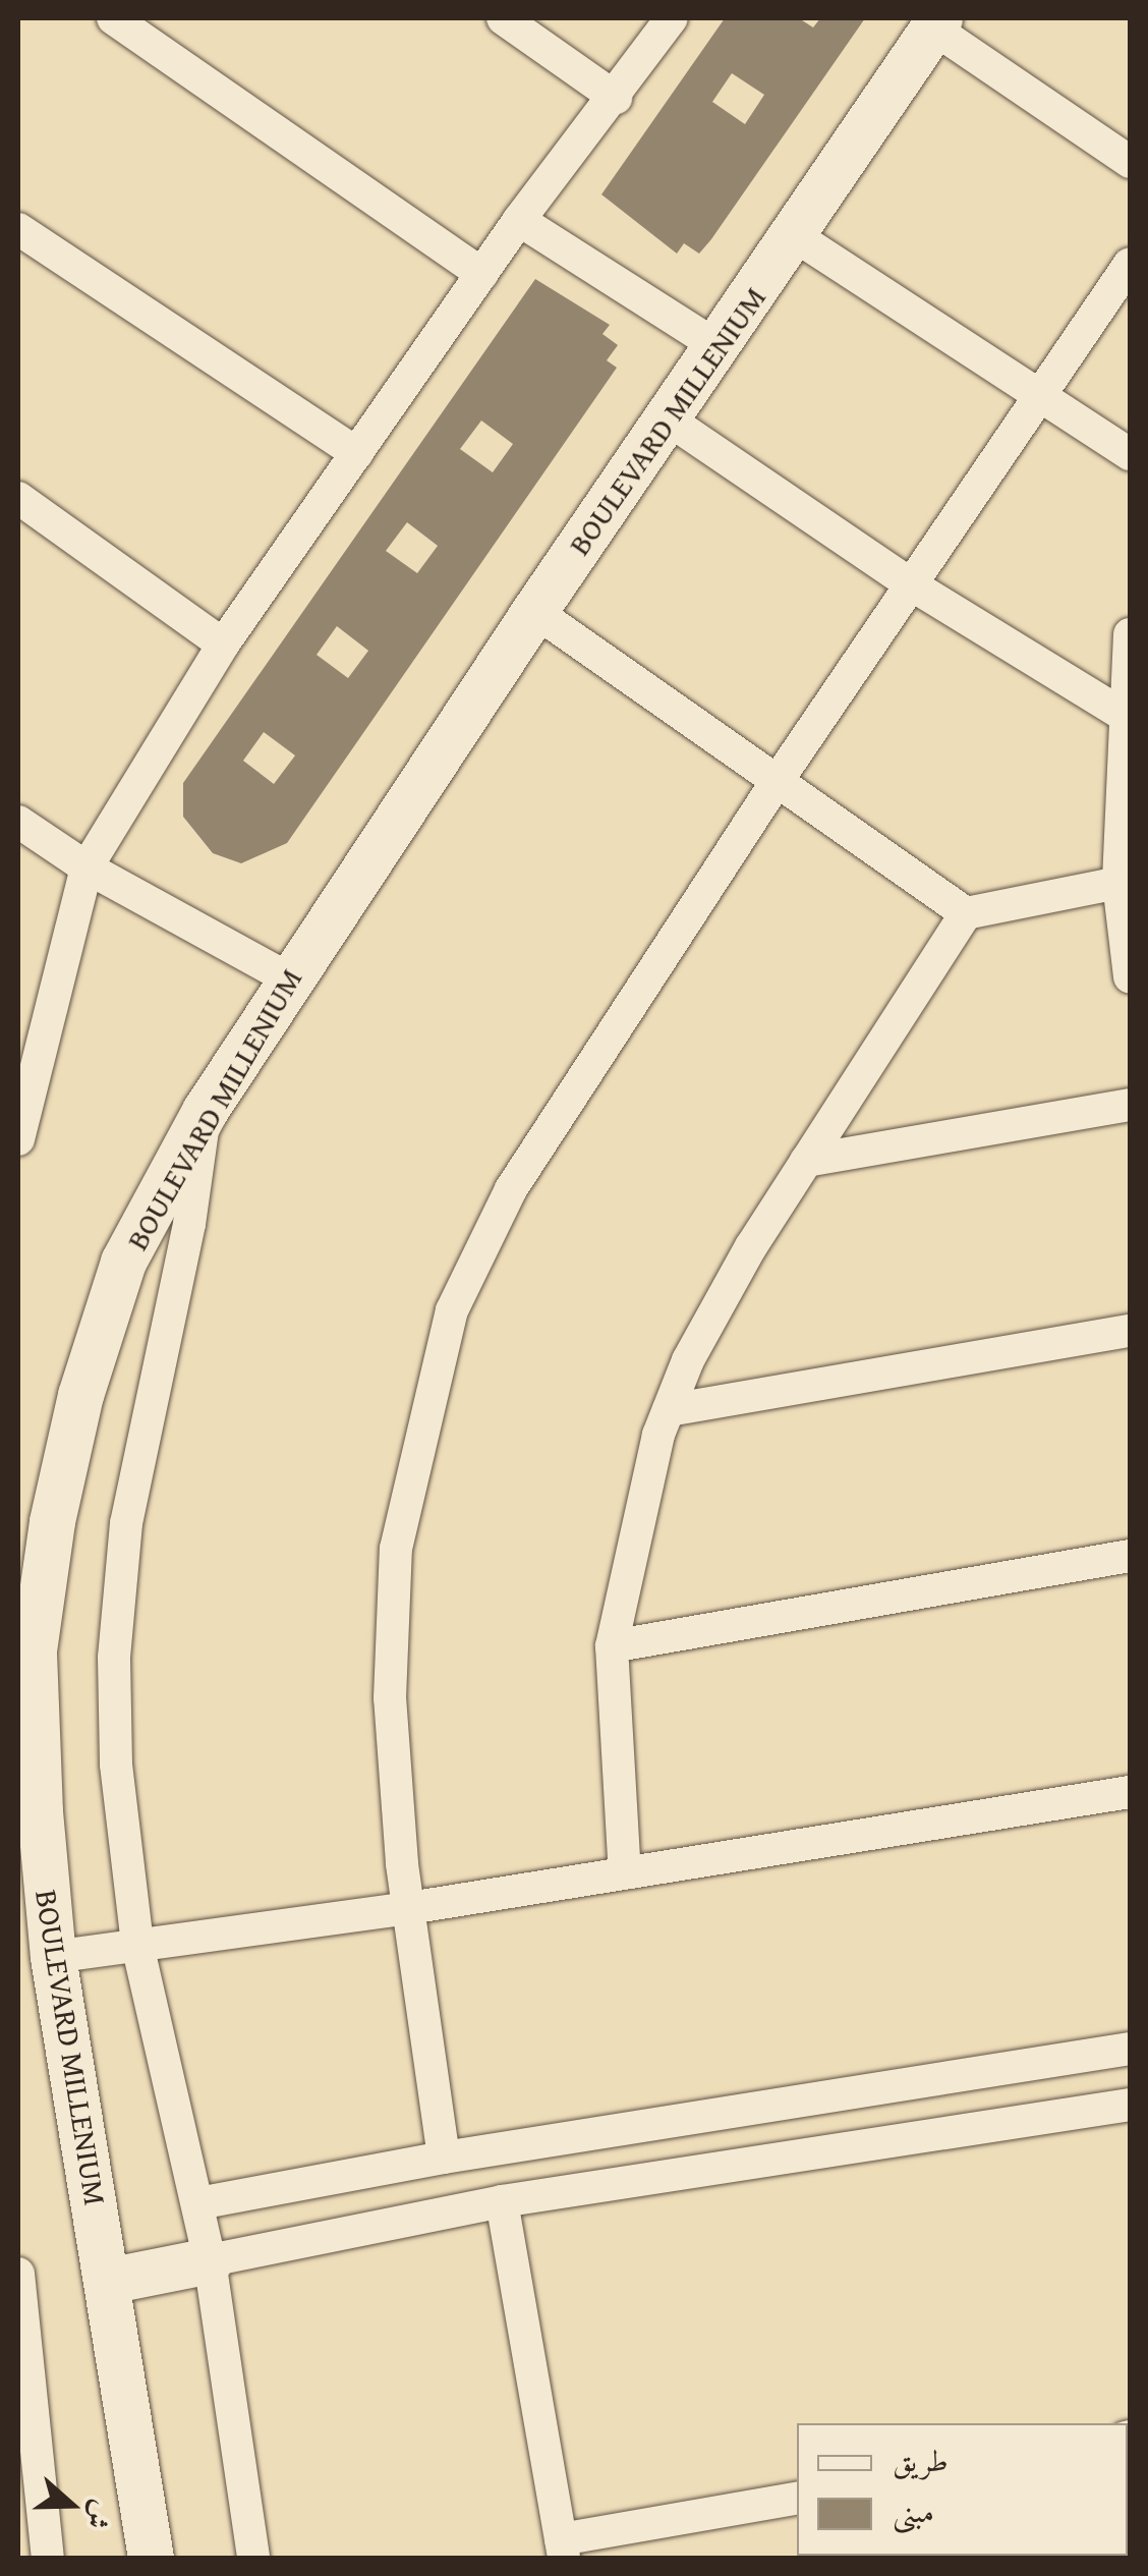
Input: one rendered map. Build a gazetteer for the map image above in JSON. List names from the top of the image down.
{
  "streets": {
    "main road": ["BOULEVARD MILLENIUM"]
  },
  "legend": ["طريق", "مبنى"],
  "north": "right"
}
